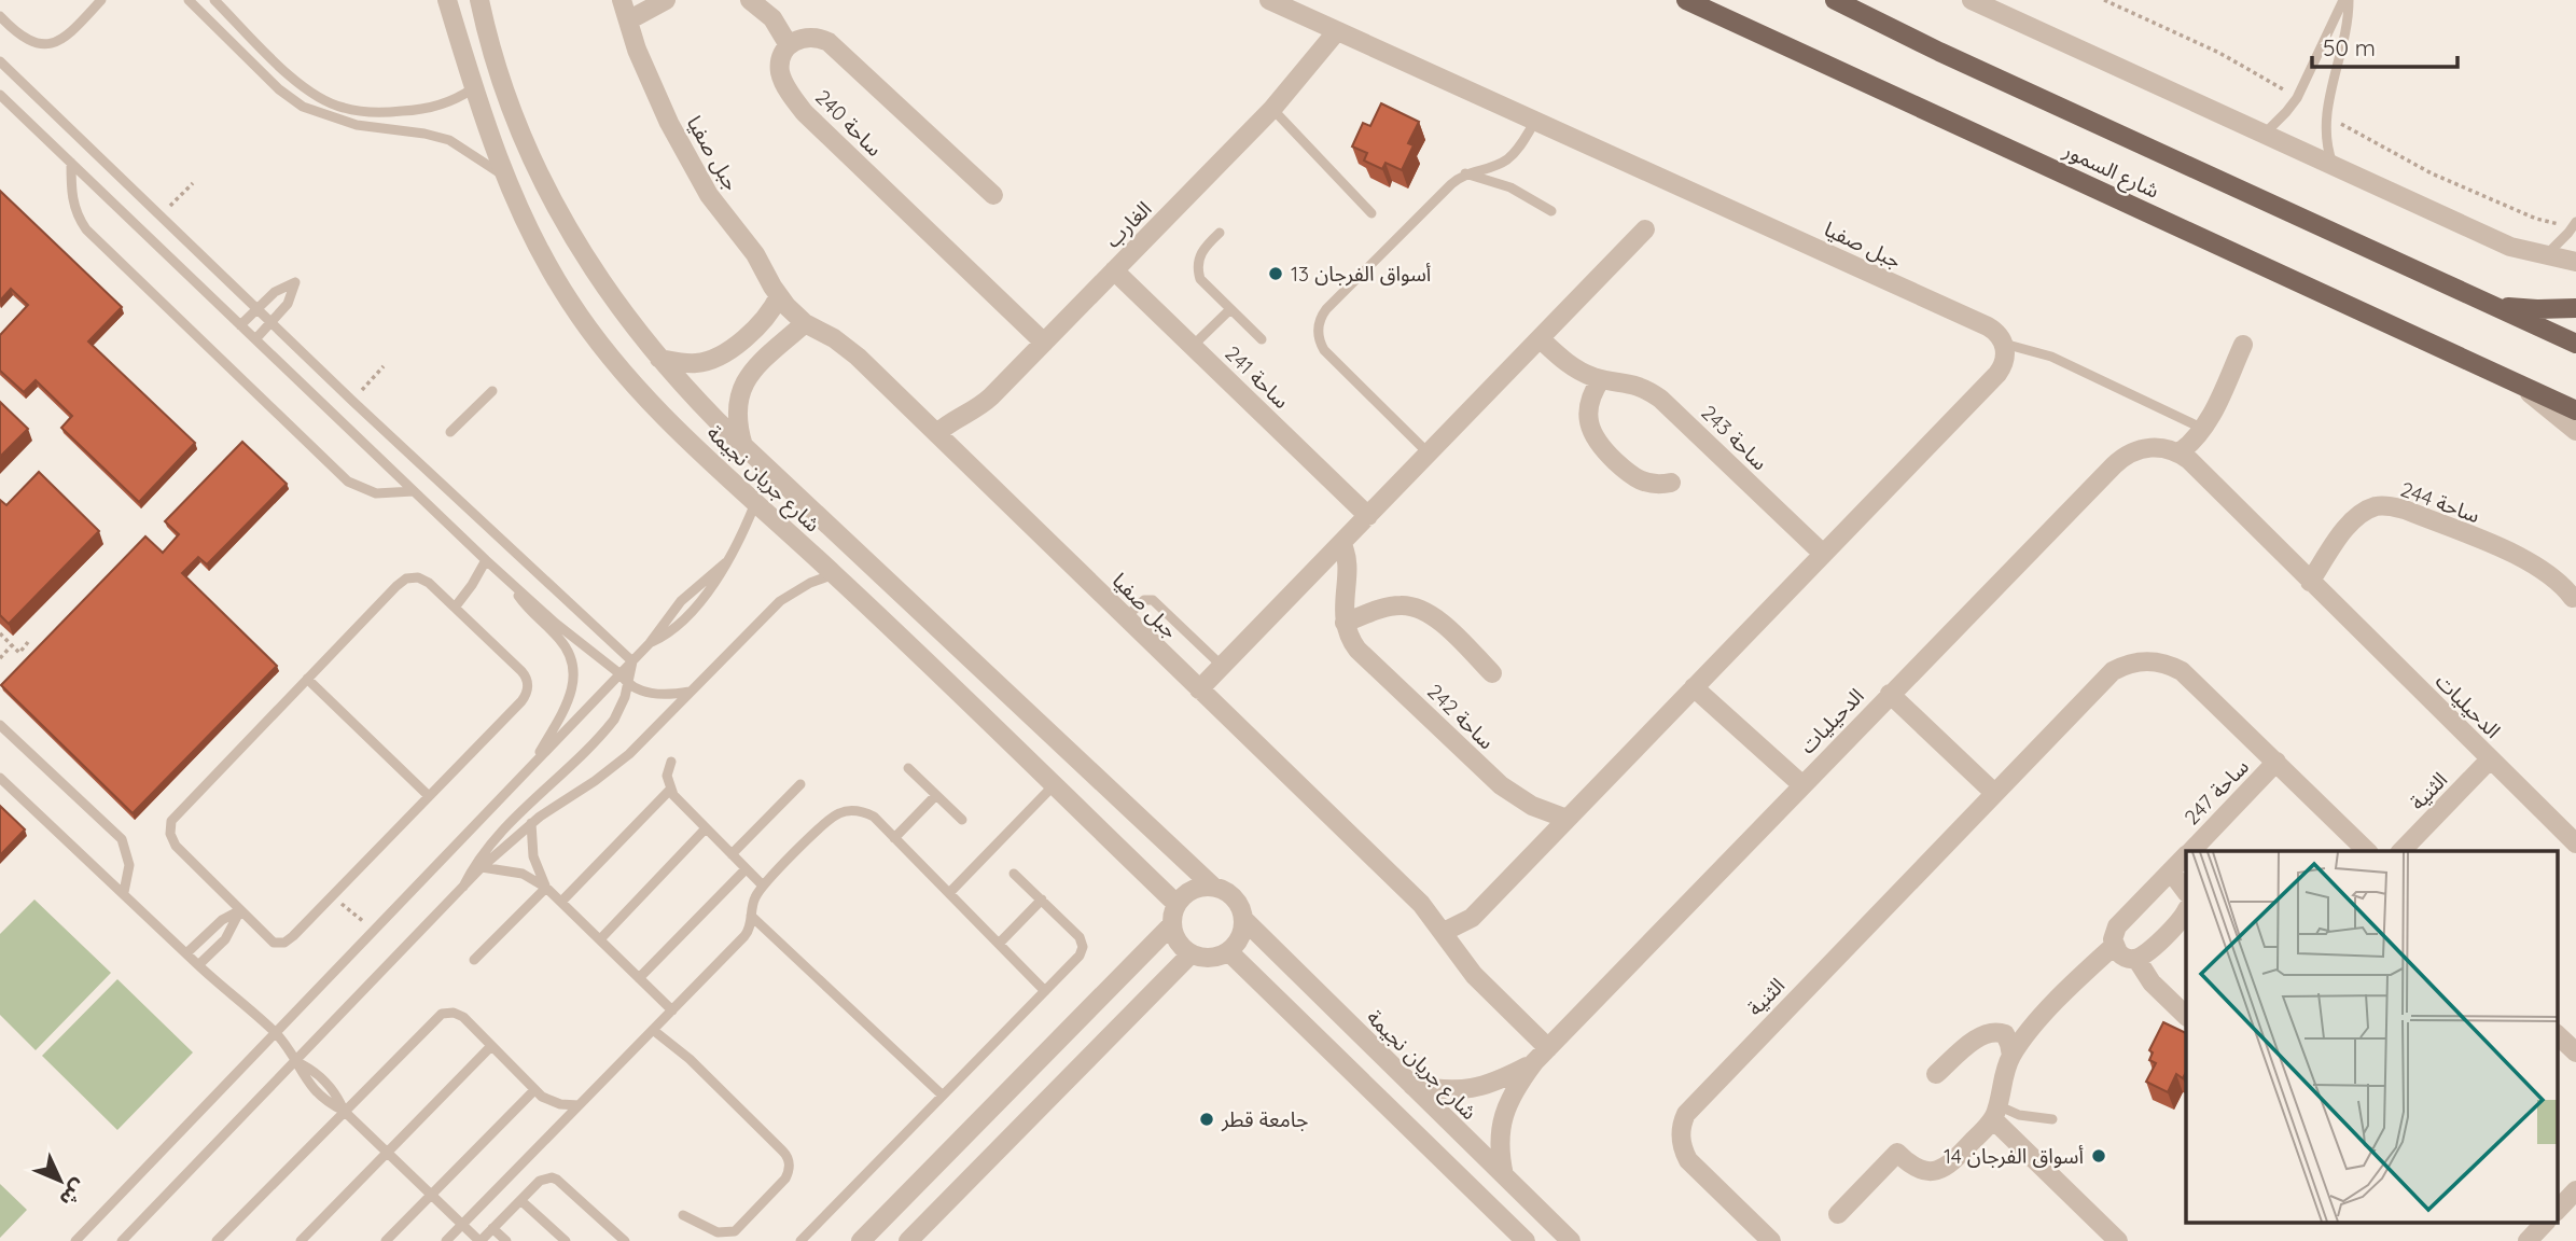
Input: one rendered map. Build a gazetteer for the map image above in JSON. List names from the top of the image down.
{
  "streets": {
    "main road": ["شارع السمور"],
    "street": [
      "ساحة 240",
      "جبل صفيا",
      "الغارب",
      "ساحة 241",
      "ساحة 243",
      "شارع جريان نجيمة",
      "ساحة 244",
      "الدحيليات",
      "ساحة 242",
      "الثنية",
      "ساحة 247"
    ]
  },
  "crossings": [
    ["ساحة 240", "الغارب"],
    ["جبل صفيا", "الغارب"],
    ["جبل صفيا", "الدحيليات"],
    ["الغارب", "ساحة 241"],
    ["شارع جريان نجيمة", "الدحيليات"],
    ["ساحة 244", "الدحيليات"],
    ["الدحيليات", "الثنية"],
    ["الثنية", "ساحة 247"]
  ],
  "places": ["أسواق الفرجان 13", "جامعة قطر", "أسواق الفرجان 14"],
  "scale_bar": "50 m",
  "north": "bottom right"
}
